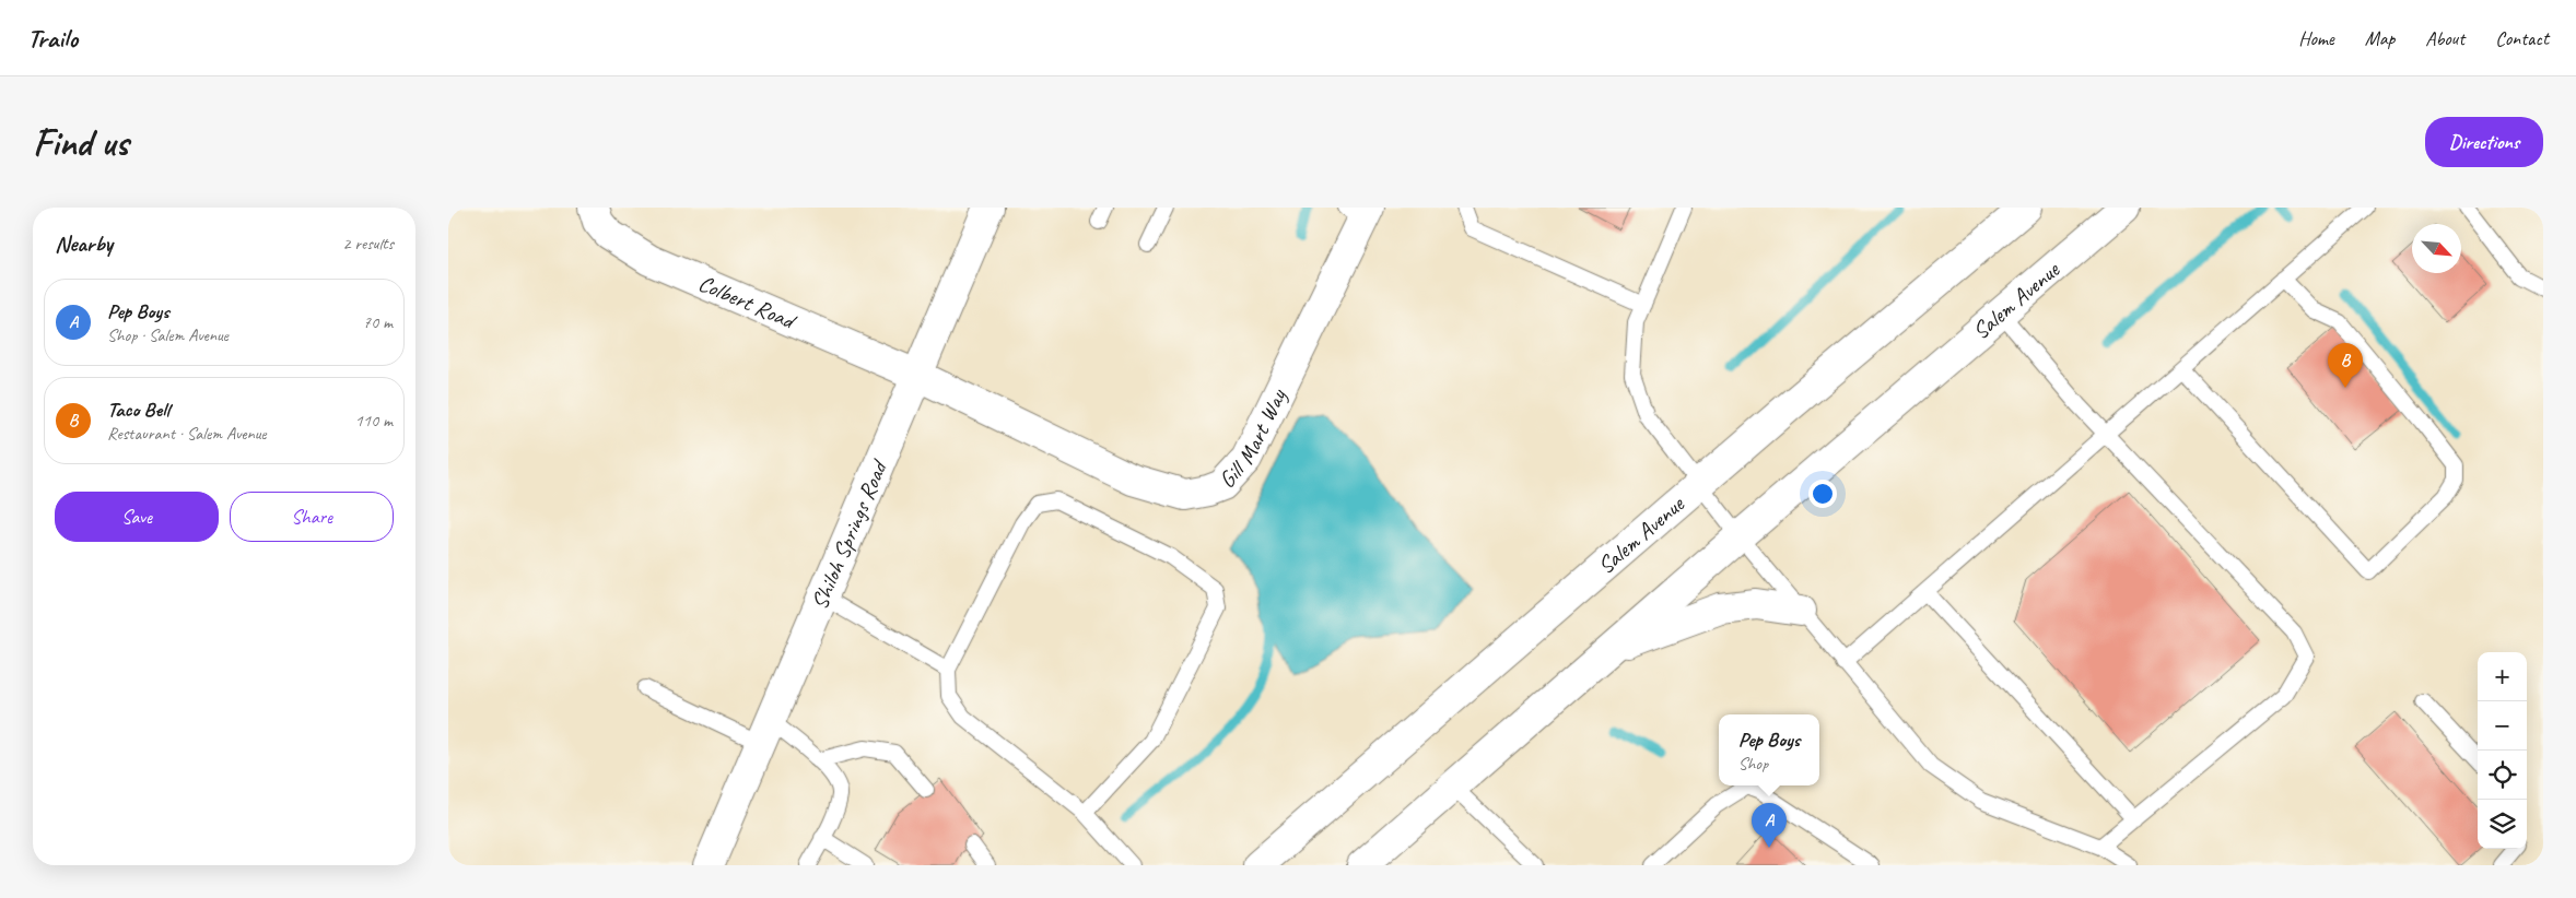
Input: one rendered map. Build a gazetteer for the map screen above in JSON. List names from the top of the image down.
{
  "streets": {
    "main road": [
      "Salem Avenue",
      "Colbert Road",
      "Gill Mart Way",
      "Shiloh Springs Road"
    ]
  },
  "crossings": [
    ["Colbert Road", "Gill Mart Way"],
    ["Colbert Road", "Shiloh Springs Road"],
    ["Gill Mart Way", "Shiloh Springs Road"]
  ],
  "north": "bottom right",
  "page": {
    "header": "Trailo",
    "nav": [
      "Home",
      "Map",
      "About",
      "Contact"
    ],
    "buttons": [
      "Directions",
      ["Save", "Share"]
    ],
    "title": "Find us",
    "heading": ["Nearby", "2 results"],
    "list": [
      {
        "mark": "A",
        "name": "Pep Boys",
        "note": "Shop · Salem Avenue",
        "value": "70 m"
      },
      {
        "mark": "B",
        "name": "Taco Bell",
        "note": "Restaurant · Salem Avenue",
        "value": "110 m"
      }
    ],
    "pins": ["B", "A"],
    "map_buttons": ["+", "−"],
    "popup": ["Pep Boys", "Shop"]
  }
}
